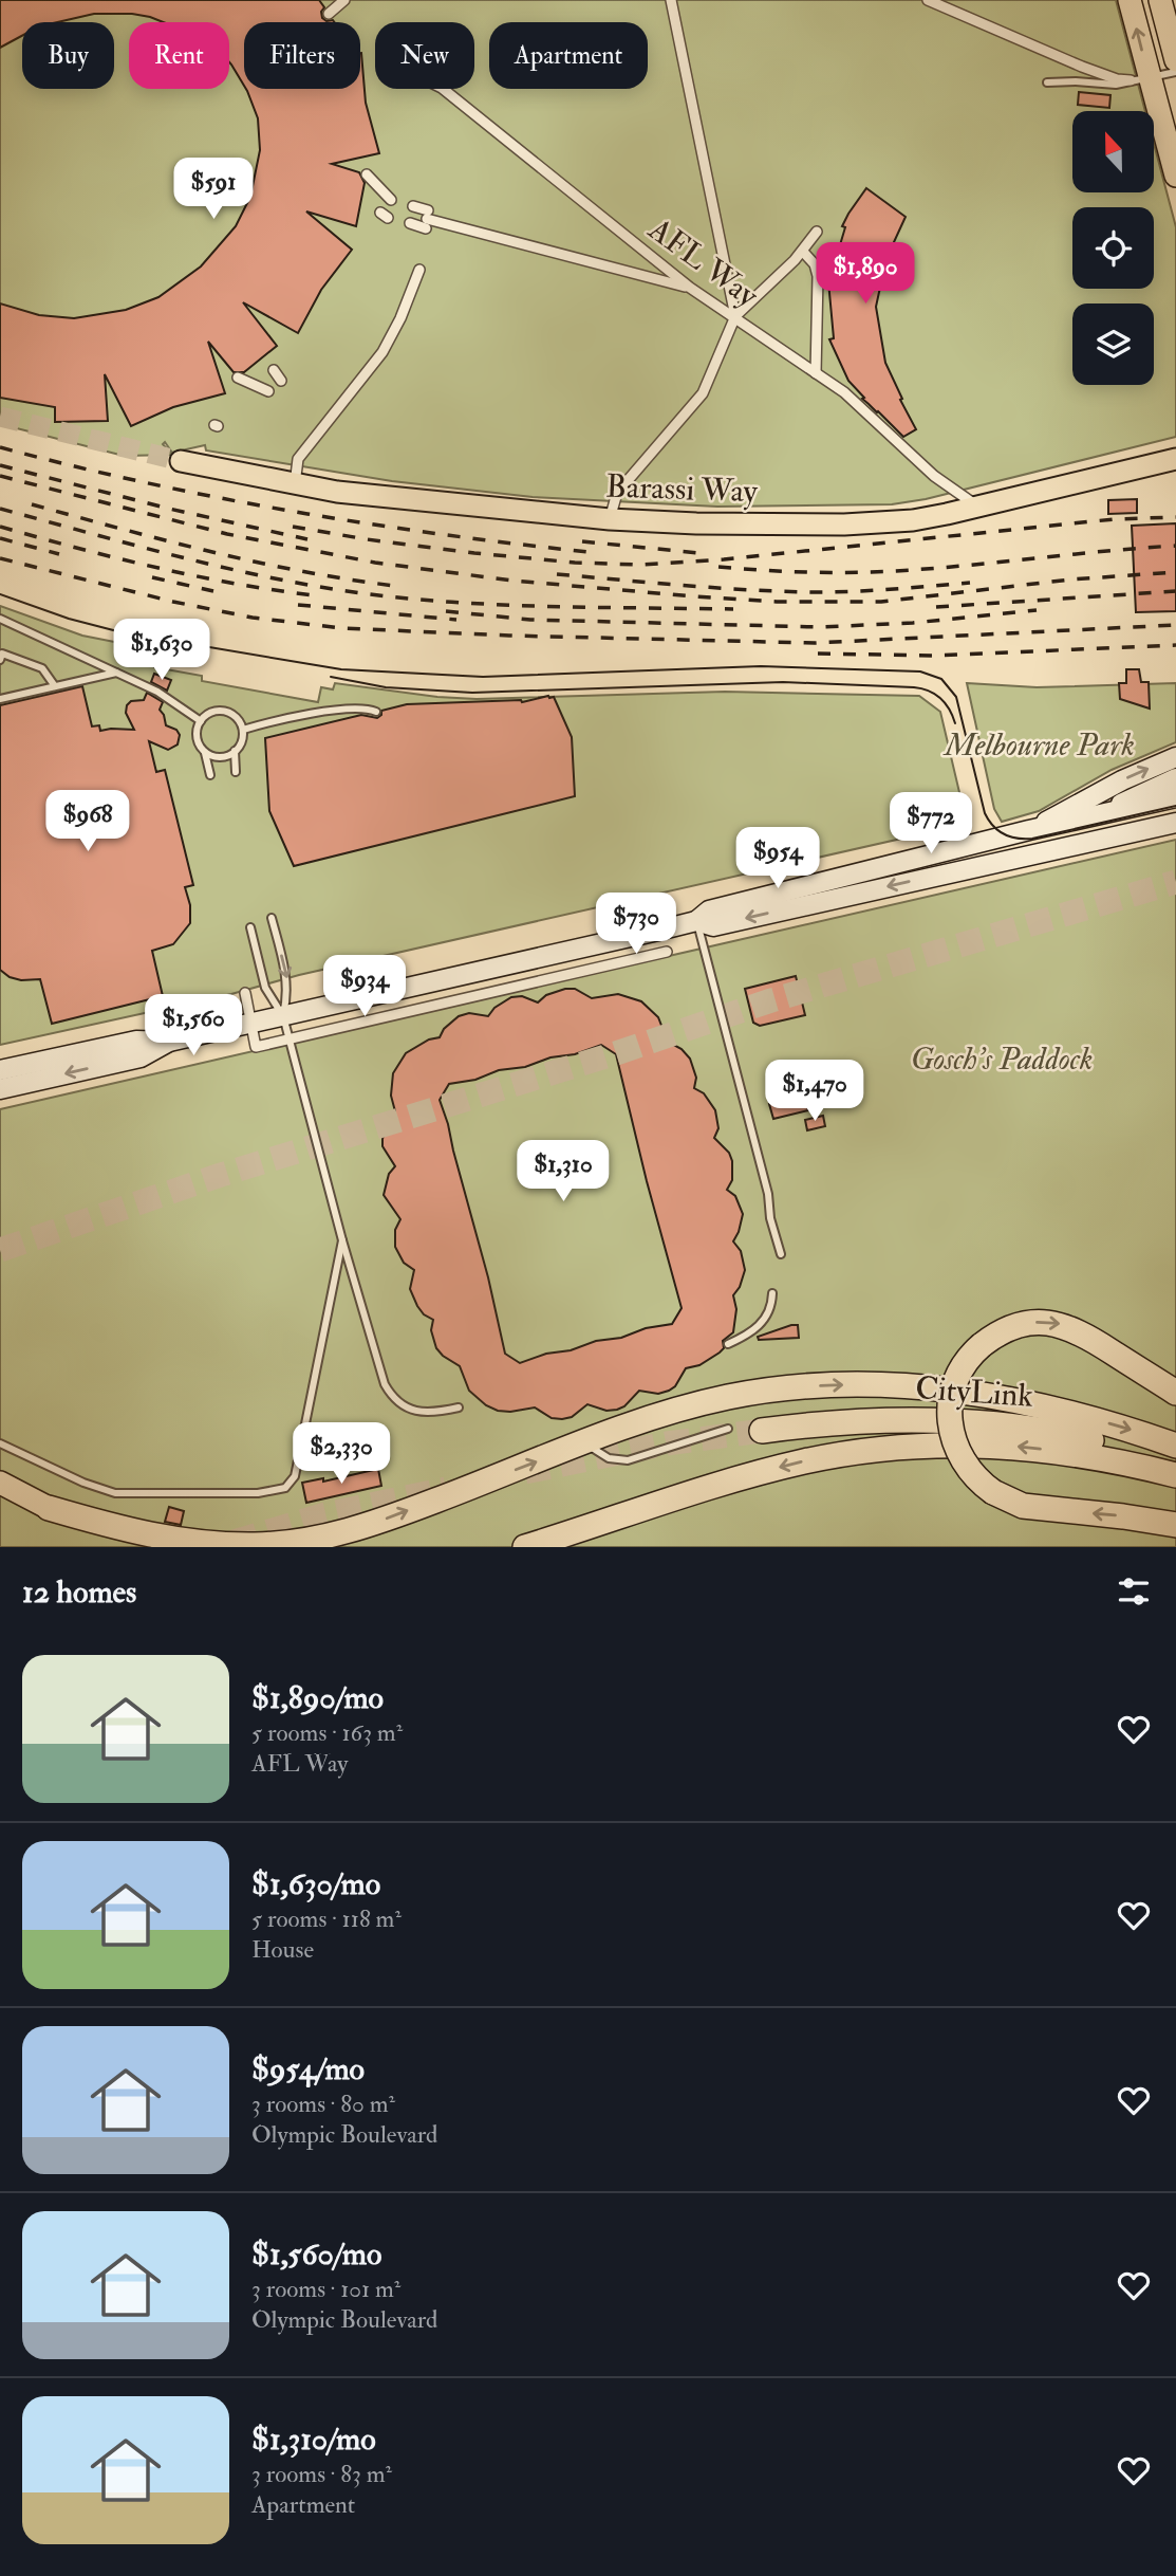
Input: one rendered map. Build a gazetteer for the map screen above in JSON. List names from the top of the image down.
{
  "streets": {
    "highway": ["CityLink"],
    "main road": ["Barassi Way"],
    "street": ["AFL Way"]
  },
  "crossings": [
    ["AFL Way", "Barassi Way"]
  ],
  "parks": ["Melbourne Park", "Gosch's Paddock"],
  "north": "top",
  "page": {
    "chip": [
      "Buy",
      "Rent",
      "Filters",
      "New",
      "Apartment"
    ],
    "price": [
      "$591",
      "$1,890",
      "$1,630",
      "$968",
      "$772",
      "$954",
      "$730",
      "$934",
      "$1,560",
      "$1,470",
      "$1,310",
      "$2,330"
    ],
    "heading": "12 homes",
    "list": [
      {
        "name": "$1,890/mo",
        "note": "5 rooms · 163 m² · AFL Way"
      },
      {
        "name": "$1,630/mo",
        "note": "5 rooms · 118 m² · House"
      },
      {
        "name": "$954/mo",
        "note": "3 rooms · 80 m² · Olympic Boulevard"
      },
      {
        "name": "$1,560/mo",
        "note": "3 rooms · 101 m² · Olympic Boulevard"
      },
      {
        "name": "$1,310/mo",
        "note": "3 rooms · 83 m² · Apartment"
      }
    ]
  }
}
